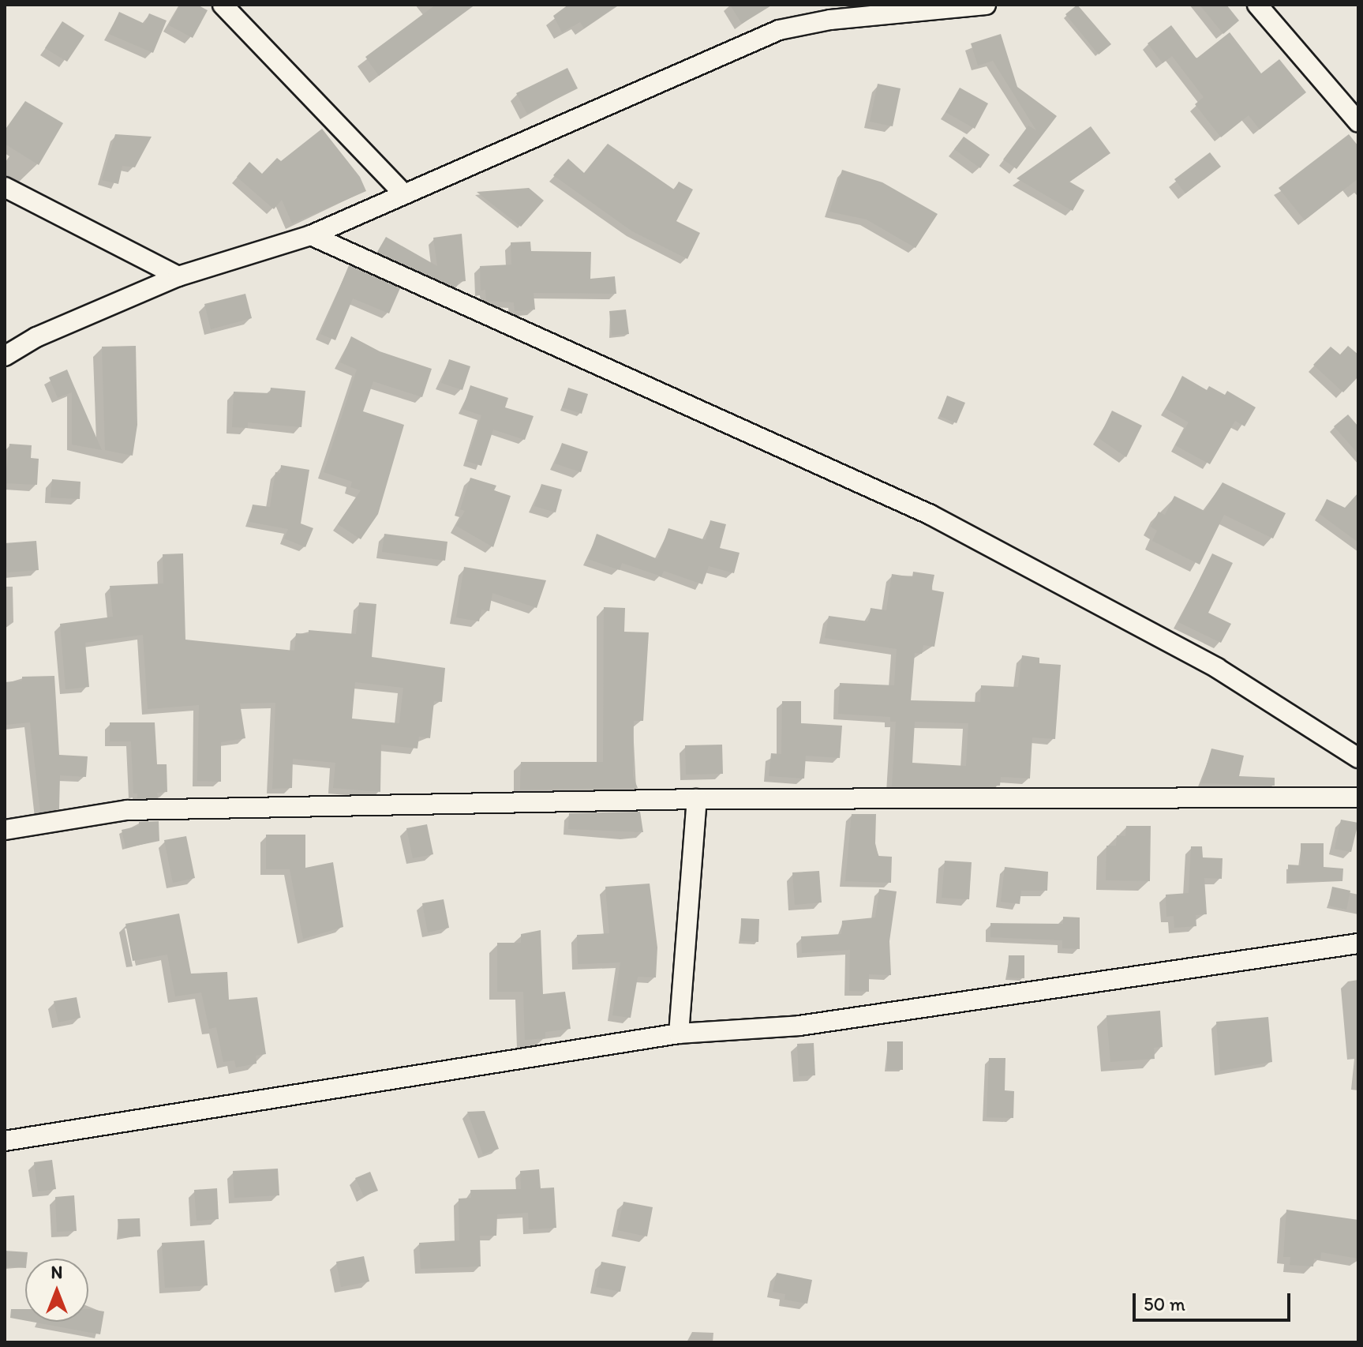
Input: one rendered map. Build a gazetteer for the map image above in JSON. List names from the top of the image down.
{
  "scale_bar": "50 m",
  "north": "top"
}
